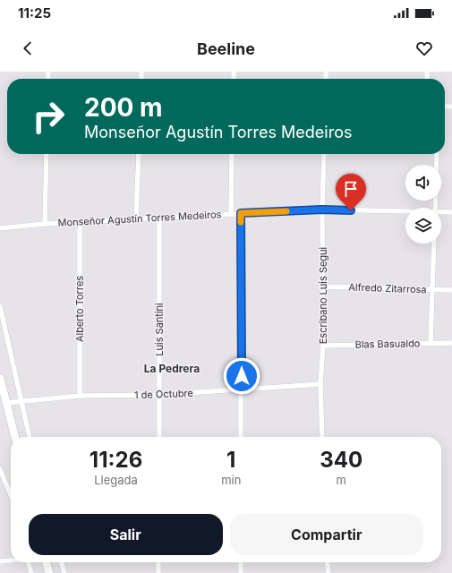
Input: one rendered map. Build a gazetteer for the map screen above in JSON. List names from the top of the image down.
{
  "streets": {
    "street": [
      "Monseñor Agustín Torres Medeiros",
      "Alfredo Zitarrosa",
      "Escribano Luis Segui",
      "Alberto Torres",
      "Luis Santini",
      "Blas Basualdo",
      "1 de Octubre"
    ]
  },
  "crossings": [
    ["Monseñor Agustín Torres Medeiros", "Escribano Luis Segui"],
    ["Monseñor Agustín Torres Medeiros", "Alberto Torres"],
    ["Monseñor Agustín Torres Medeiros", "Luis Santini"],
    ["Alfredo Zitarrosa", "Escribano Luis Segui"],
    ["Escribano Luis Segui", "Blas Basualdo"],
    ["Escribano Luis Segui", "1 de Octubre"],
    ["Alberto Torres", "1 de Octubre"],
    ["Luis Santini", "1 de Octubre"]
  ],
  "districts": ["La Pedrera"],
  "page": {
    "status": "11:25",
    "header": "Beeline",
    "turn": ["200 m", "Monseñor Agustín Torres Medeiros"],
    "eta": [
      "11:26",
      "Llegada",
      "1",
      "min",
      "340",
      "m"
    ],
    "buttons": ["Salir", "Compartir"]
  }
}
